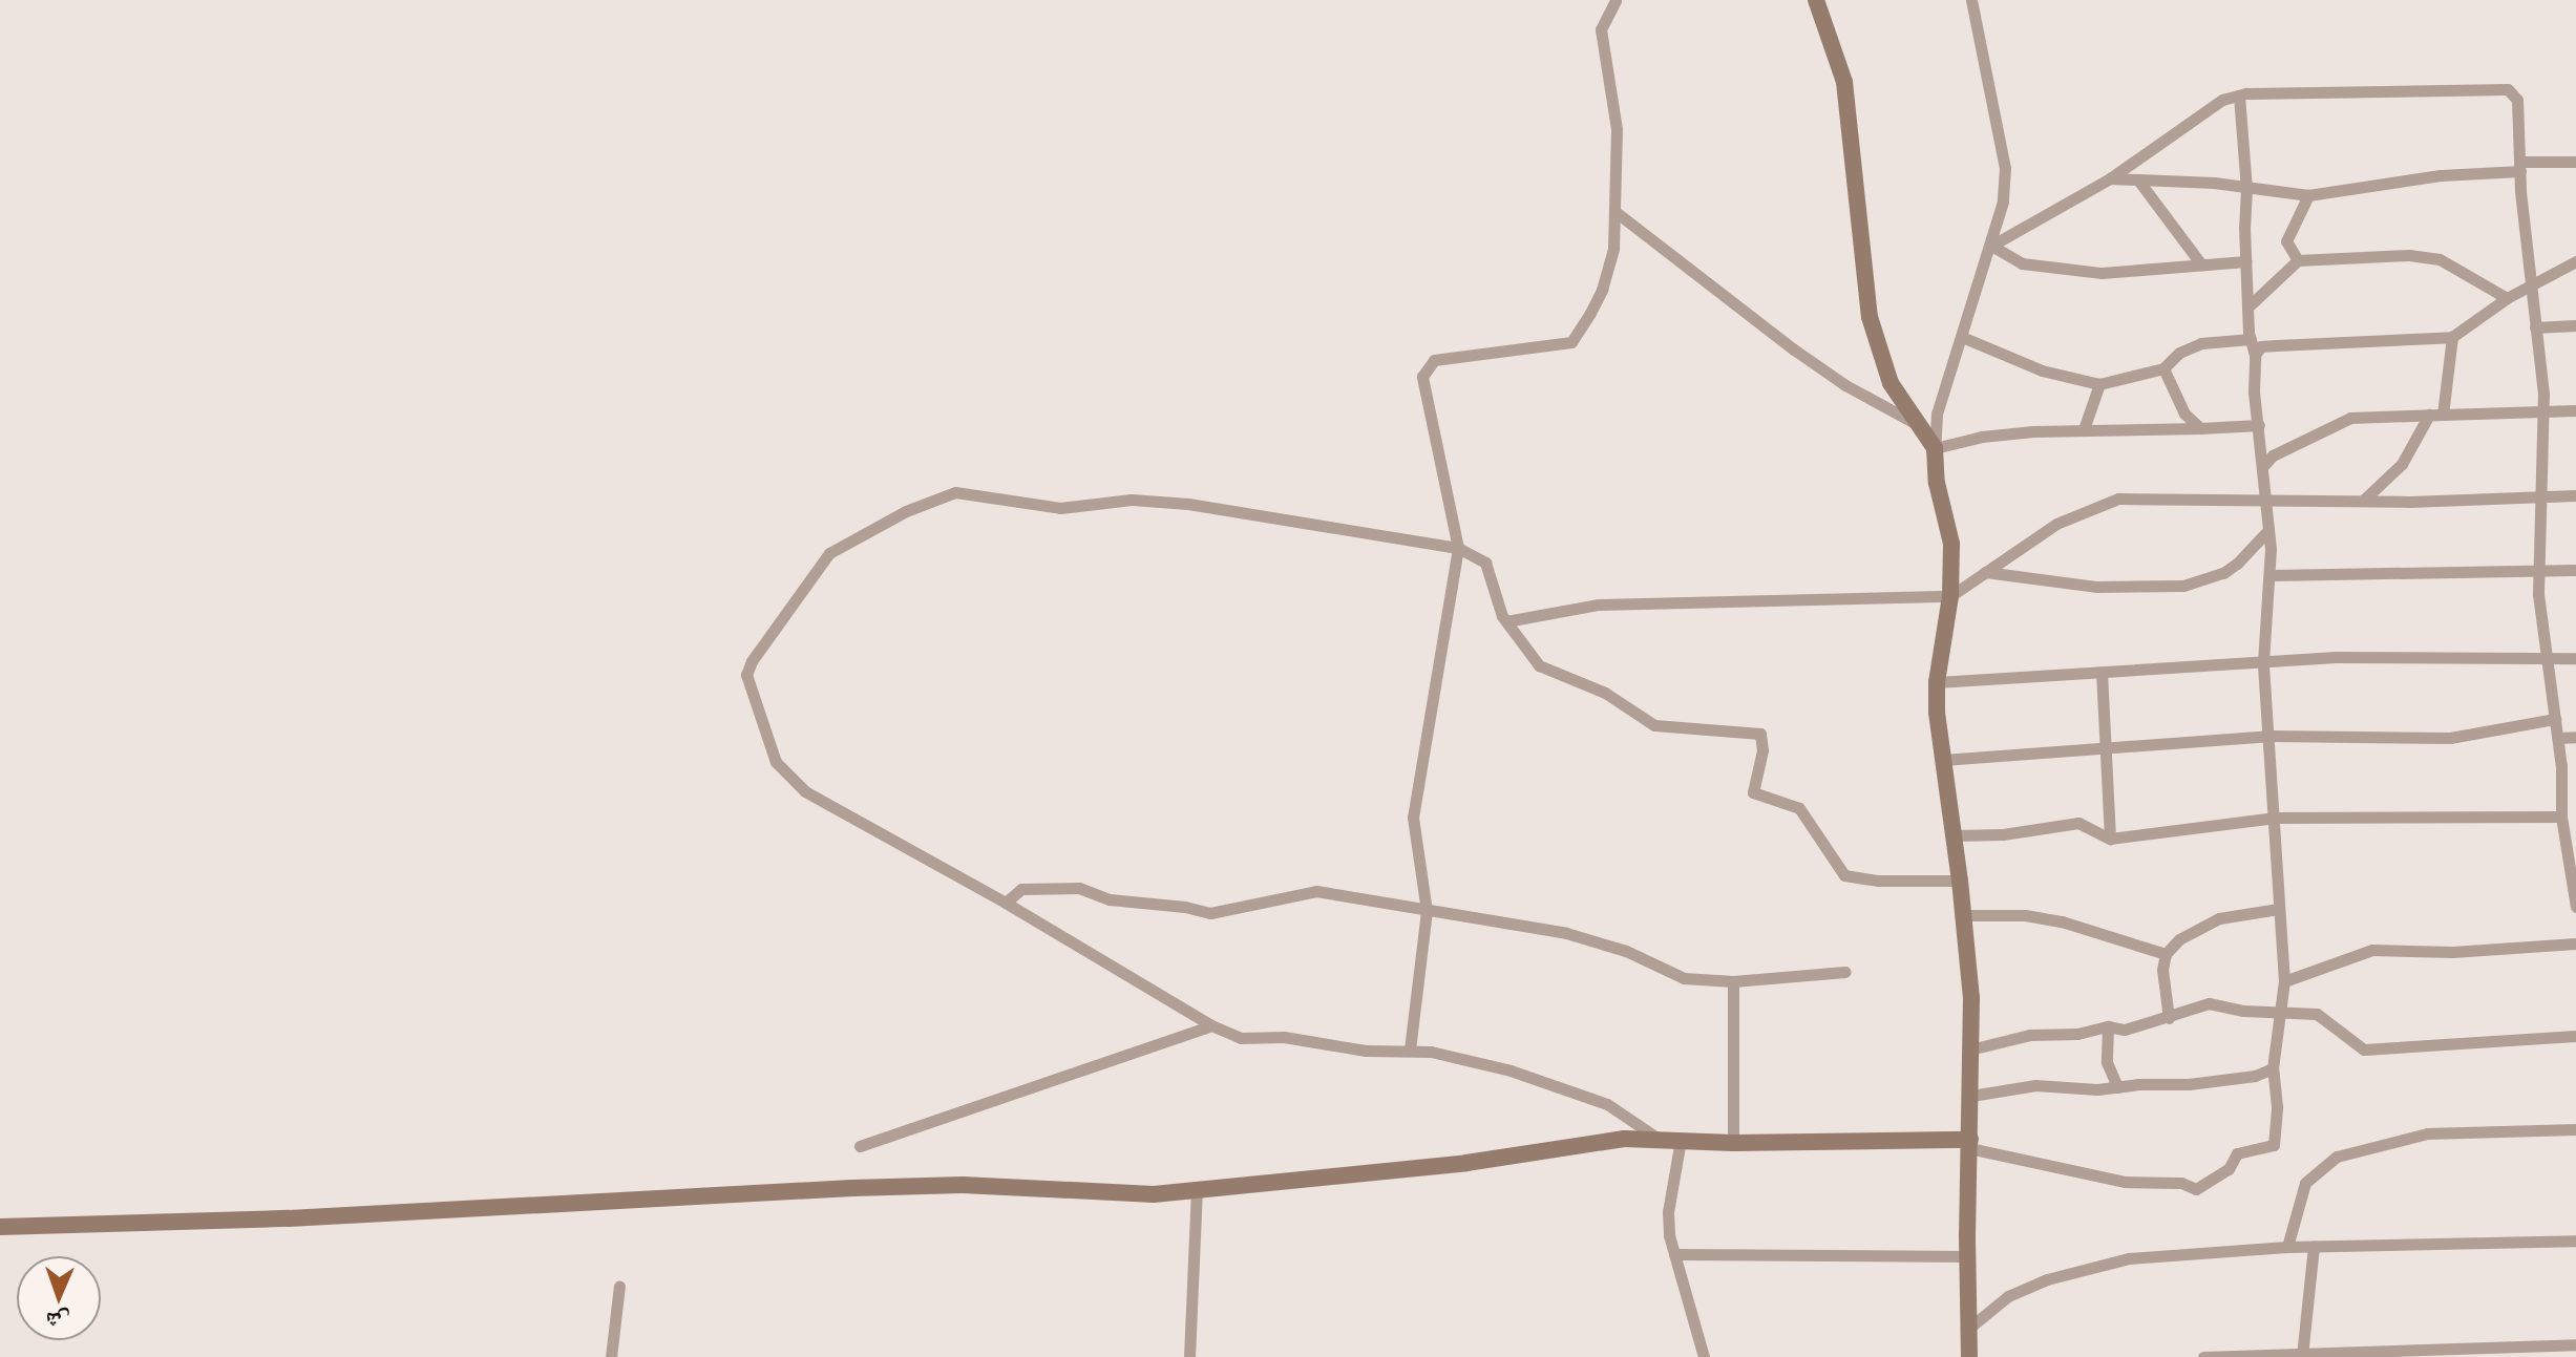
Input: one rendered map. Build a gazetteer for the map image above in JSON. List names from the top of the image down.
{
  "north": "bottom"
}
